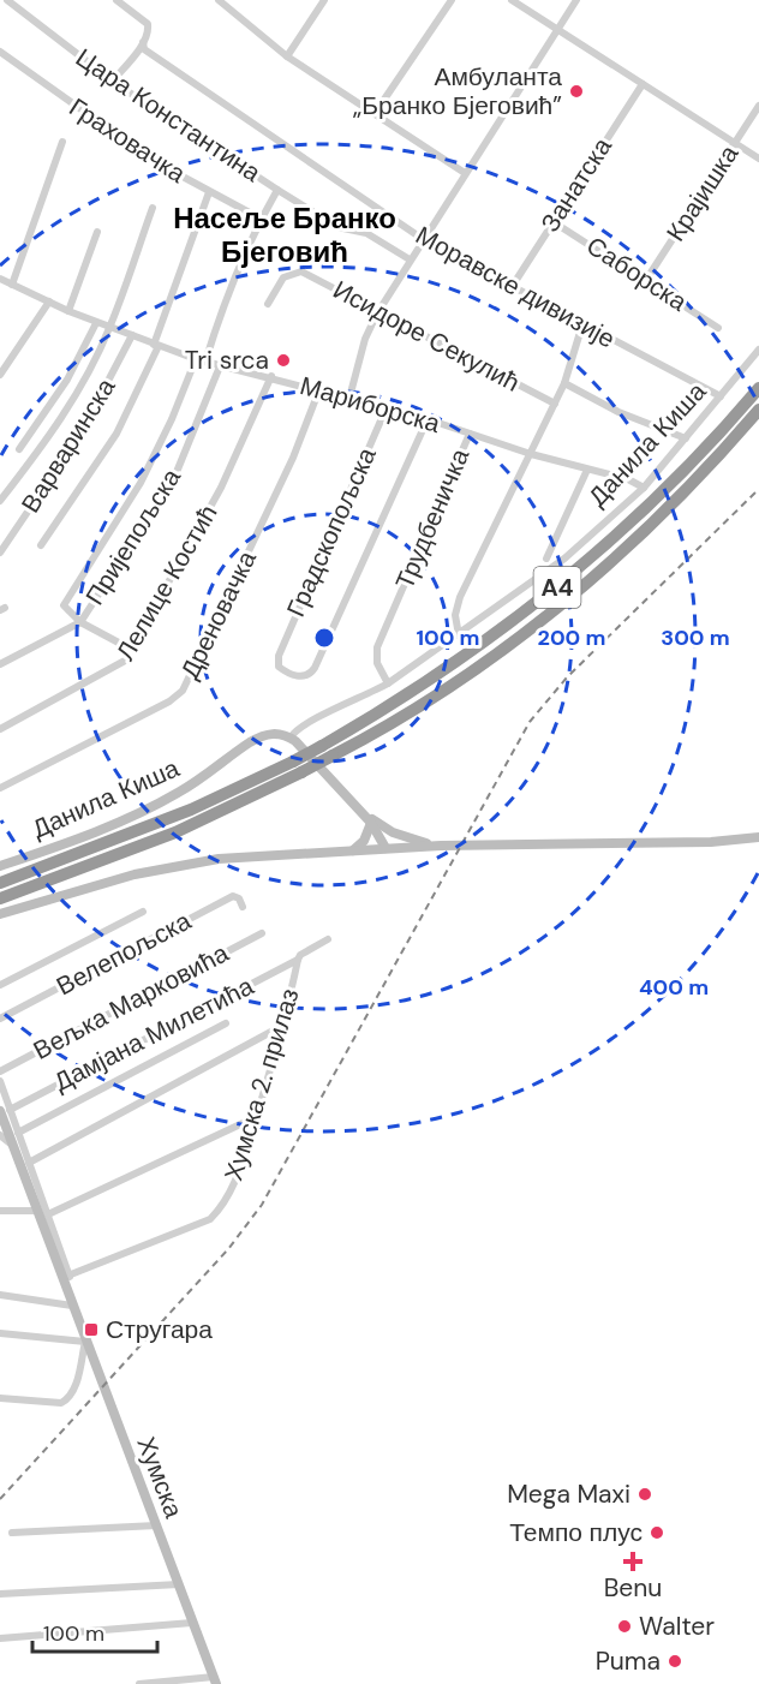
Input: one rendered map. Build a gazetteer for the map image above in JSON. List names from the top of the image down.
{
  "streets": {
    "highway": ["A4"],
    "street": [
      "Цара Константина",
      "Граховачка",
      "Занатска",
      "Крајишка",
      "Саборска",
      "Моравске дивизије",
      "Исидоре Секулић",
      "Мариборска",
      "Данила Киша",
      "Варваринска",
      "Трудбеничка",
      "Градскопољска",
      "Пријепољска",
      "Лелице Костић",
      "Дреновачка",
      "Велепољска",
      "Вељка Марковића",
      "Дамјана Милетића",
      "Хумска 2. прилаз",
      "Хумска"
    ]
  },
  "crossings": [
    ["Занатска", "Саборска"],
    ["Занатска", "Моравске дивизије"],
    ["Крајишка", "Саборска"],
    ["Моравске дивизије", "Данила Киша"],
    ["Мариборска", "Данила Киша"],
    ["Мариборска", "Варваринска"],
    ["Мариборска", "Трудбеничка"],
    ["Мариборска", "Градскопољска"],
    ["Мариборска", "Пријепољска"],
    ["Мариборска", "Лелице Костић"],
    ["Мариборска", "Дреновачка"],
    ["Данила Киша", "Трудбеничка"],
    ["Дамјана Милетића", "Хумска 2. прилаз"],
    ["Дамјана Милетића", "Хумска"],
    ["Хумска 2. прилаз", "Хумска"]
  ],
  "districts": ["Насеље Бранко Бјеговић"],
  "places": {
    "other": [
      "Амбуланта „Бранко Бјеговић”",
      "Tri srca",
      "Mega Maxi",
      "Темпо плус",
      "Walter",
      "Puma"
    ],
    "transit": ["Стругара"],
    "health": ["Benu"]
  },
  "scale_bar": "100 m",
  "rings": [
    "100 m",
    "200 m",
    "300 m",
    "400 m"
  ]
}
